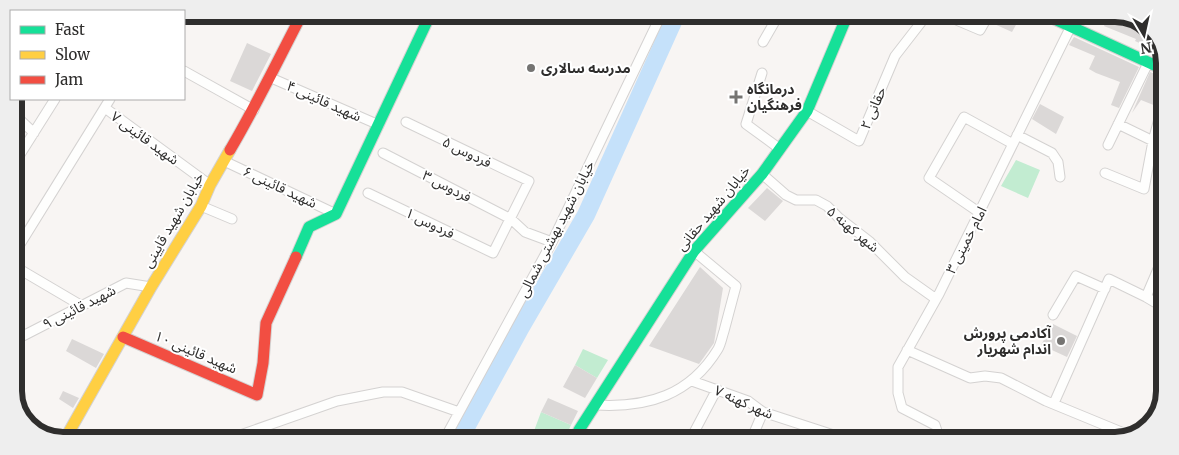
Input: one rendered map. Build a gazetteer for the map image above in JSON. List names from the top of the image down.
{
  "streets": {
    "street": [
      "شهید قائینی ۴",
      "حقانی ۲",
      "شهید قائینی ۷",
      "فردوس ۵",
      "فردوس ۳",
      "شهید قائینی ۶",
      "خیابان شهید حقانی",
      "خیابان شهید قایینی",
      "فردوس ۱",
      "خیابان شهید بهشتی شمالی",
      "شهر کهنه ۵",
      "امام خمینی ۳",
      "شهید قائینی ۹",
      "شهید قائینی ۱۰",
      "شهر کهنه ۷"
    ]
  },
  "crossings": [
    ["شهید قائینی ۴", "خیابان شهید قایینی"],
    ["حقانی ۲", "خیابان شهید حقانی"],
    ["شهید قائینی ۷", "خیابان شهید قایینی"],
    ["فردوس ۵", "فردوس ۳"],
    ["فردوس ۵", "فردوس ۱"],
    ["فردوس ۳", "فردوس ۱"],
    ["فردوس ۳", "خیابان شهید بهشتی شمالی"],
    ["شهید قائینی ۶", "خیابان شهید قایینی"],
    ["شهید قائینی ۶", "شهید قائینی ۱۰"],
    ["خیابان شهید حقانی", "شهر کهنه ۵"],
    ["خیابان شهید قایینی", "شهید قائینی ۹"],
    ["خیابان شهید قایینی", "شهید قائینی ۱۰"],
    ["شهر کهنه ۵", "امام خمینی ۳"]
  ],
  "places": {
    "other": ["مدرسه سالاری", "آکادمی پرورش اندام شهریار"],
    "health": ["درمانگاه فرهنگیان"]
  },
  "legend": ["Fast", "Slow", "Jam"],
  "north": "bottom"
}
